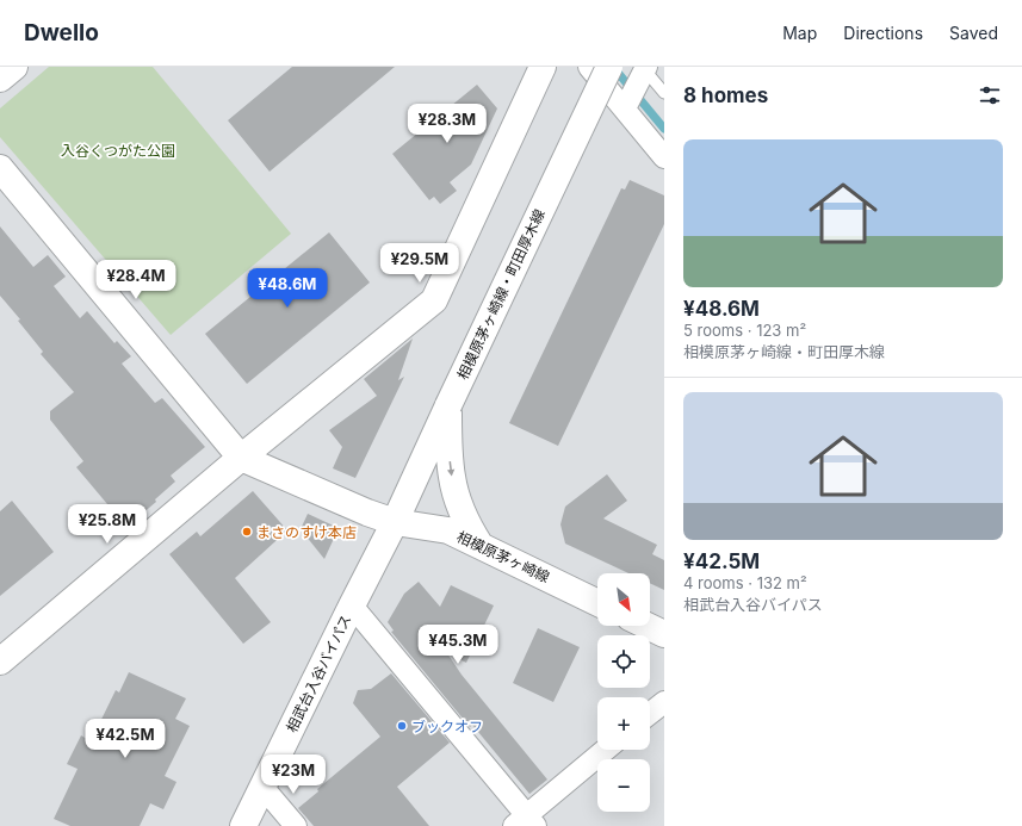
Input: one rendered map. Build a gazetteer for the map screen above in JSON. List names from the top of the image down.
{
  "streets": {
    "street": ["相模原茅ヶ崎線・町田厚木線", "相模原茅ヶ崎線", "相武台入谷バイパス"]
  },
  "crossings": [
    ["相模原茅ヶ崎線・町田厚木線", "相模原茅ヶ崎線"],
    ["相模原茅ヶ崎線・町田厚木線", "相武台入谷バイパス"],
    ["相模原茅ヶ崎線", "相武台入谷バイパス"]
  ],
  "parks": ["入谷くつがた公園"],
  "places": ["まさのすけ本店", "ブックオフ"],
  "north": "bottom right",
  "page": {
    "header": "Dwello",
    "nav": ["Map", "Directions", "Saved"],
    "heading": "8 homes",
    "price": [
      "¥28.3M",
      "¥29.5M",
      "¥28.4M",
      "¥48.6M",
      "¥25.8M",
      "¥45.3M",
      "¥42.5M",
      "¥23M"
    ],
    "list": [
      {
        "name": "¥48.6M",
        "note": "5 rooms · 123 m² · 相模原茅ヶ崎線・町田厚木線"
      },
      {
        "name": "¥42.5M",
        "note": "4 rooms · 132 m² · 相武台入谷バイパス"
      }
    ],
    "map_buttons": ["+", "−"]
  }
}
